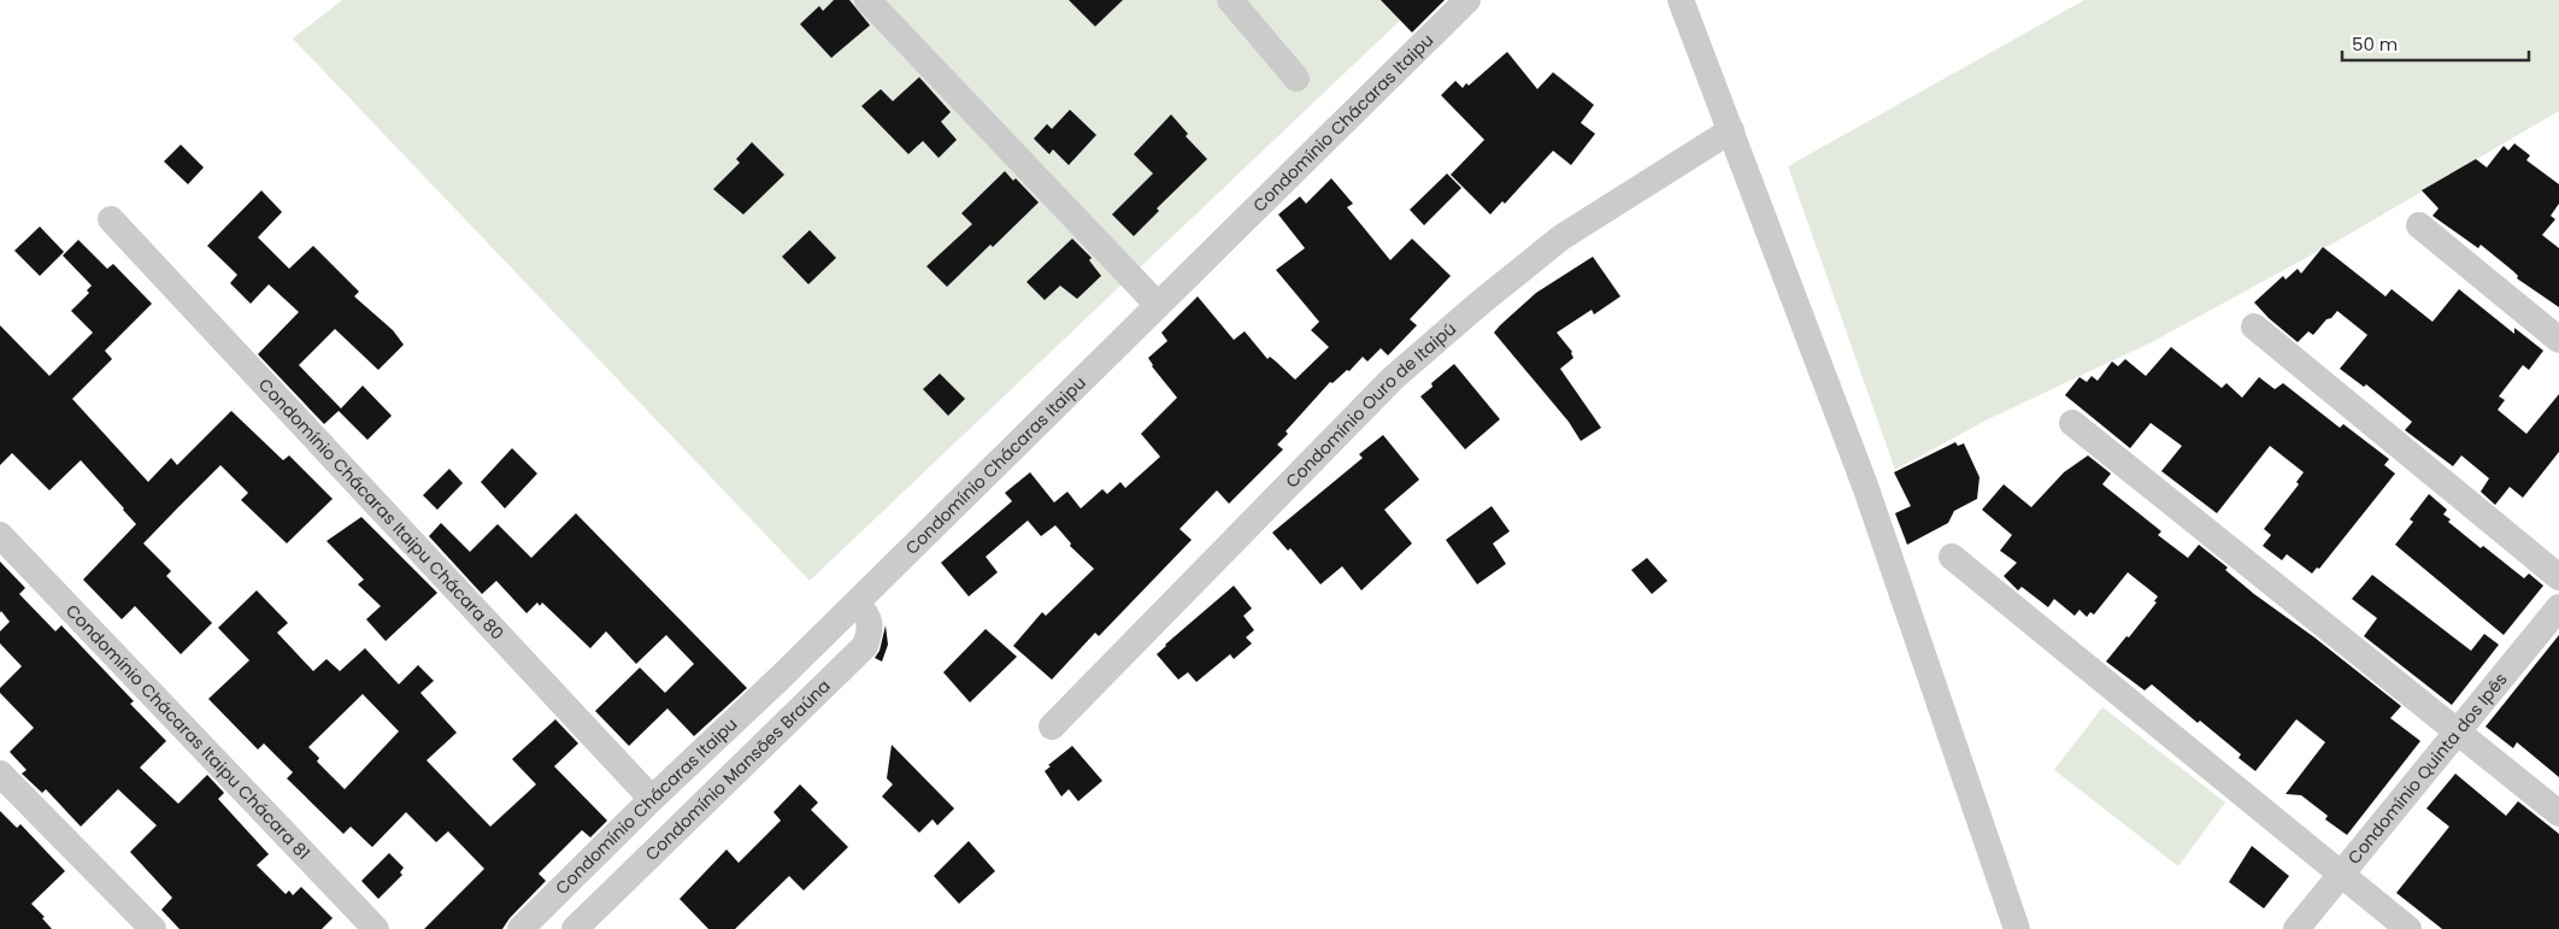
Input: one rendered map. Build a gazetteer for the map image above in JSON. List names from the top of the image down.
{
  "streets": {
    "street": [
      "Condomínio Chácaras Itaipu",
      "Condomínio Ouro de Itaipú",
      "Condomínio Chácaras Itaipu Chácara 80",
      "Condomínio Chácaras Itaipu Chácara 81",
      "Condomínio Quinta dos Ipês",
      "Condomínio Mansões Braúna"
    ]
  },
  "crossings": [
    ["Condomínio Chácaras Itaipu", "Condomínio Chácaras Itaipu Chácara 80"],
    ["Condomínio Chácaras Itaipu", "Condomínio Mansões Braúna"]
  ],
  "scale_bar": "50 m"
}
